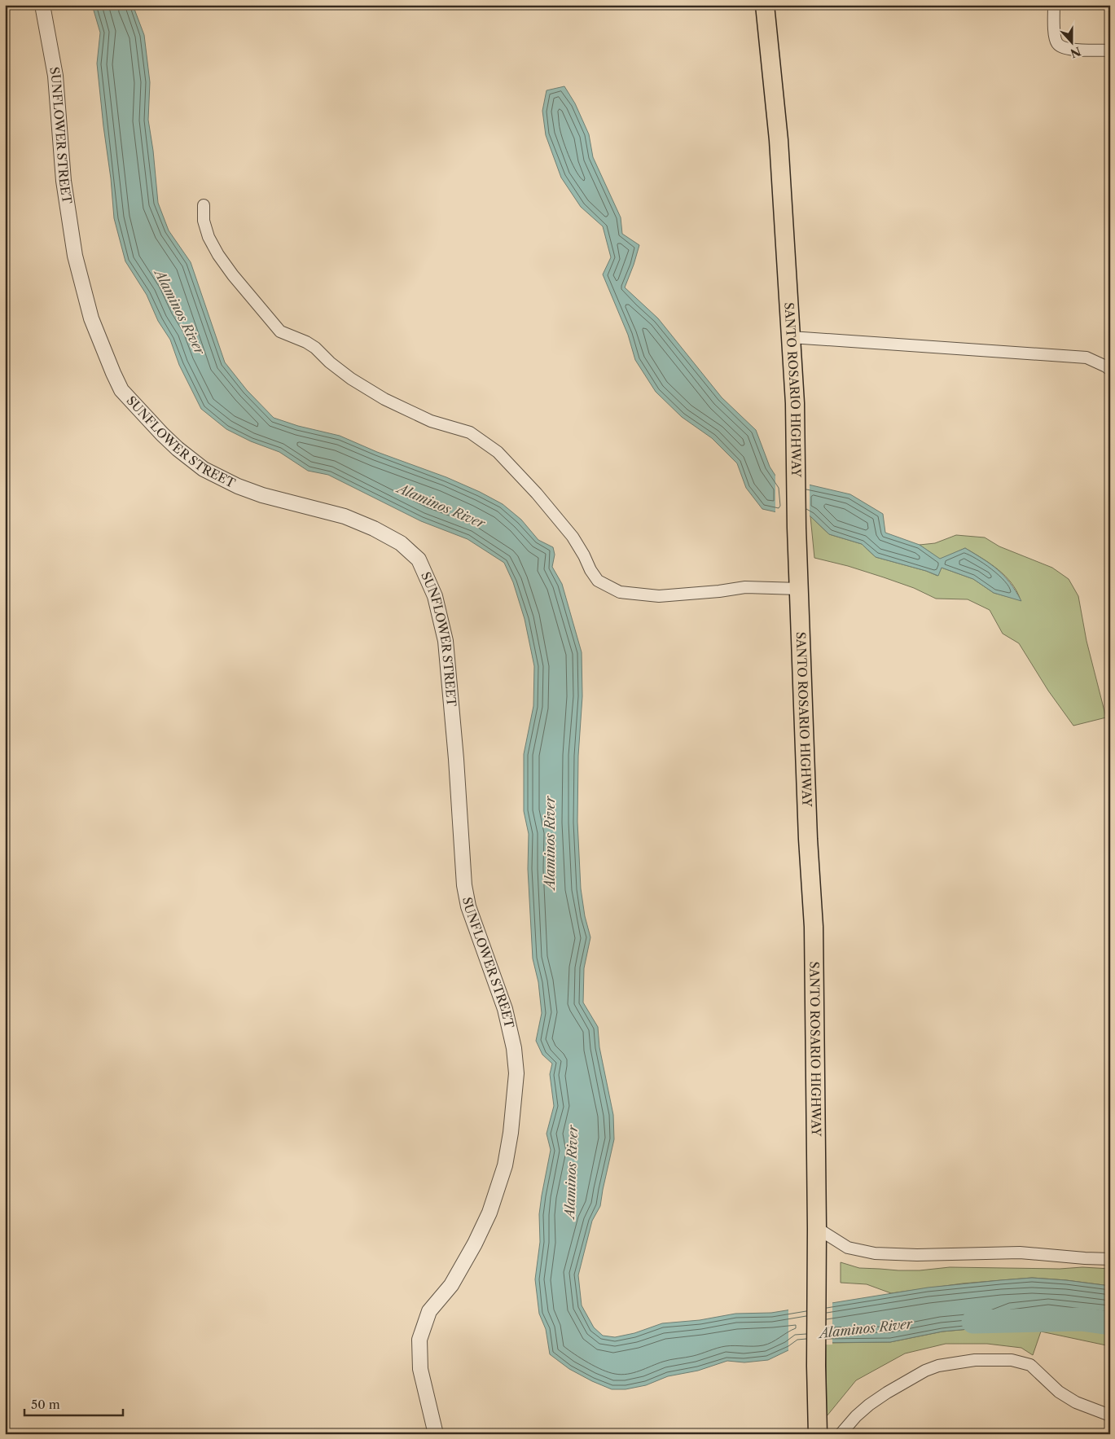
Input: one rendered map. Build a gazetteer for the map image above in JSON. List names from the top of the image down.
{
  "streets": {
    "main road": ["SANTO ROSARIO HIGHWAY"],
    "street": ["SUNFLOWER STREET"]
  },
  "water": ["Alaminos River"],
  "scale_bar": "50 m",
  "north": "bottom"
}
